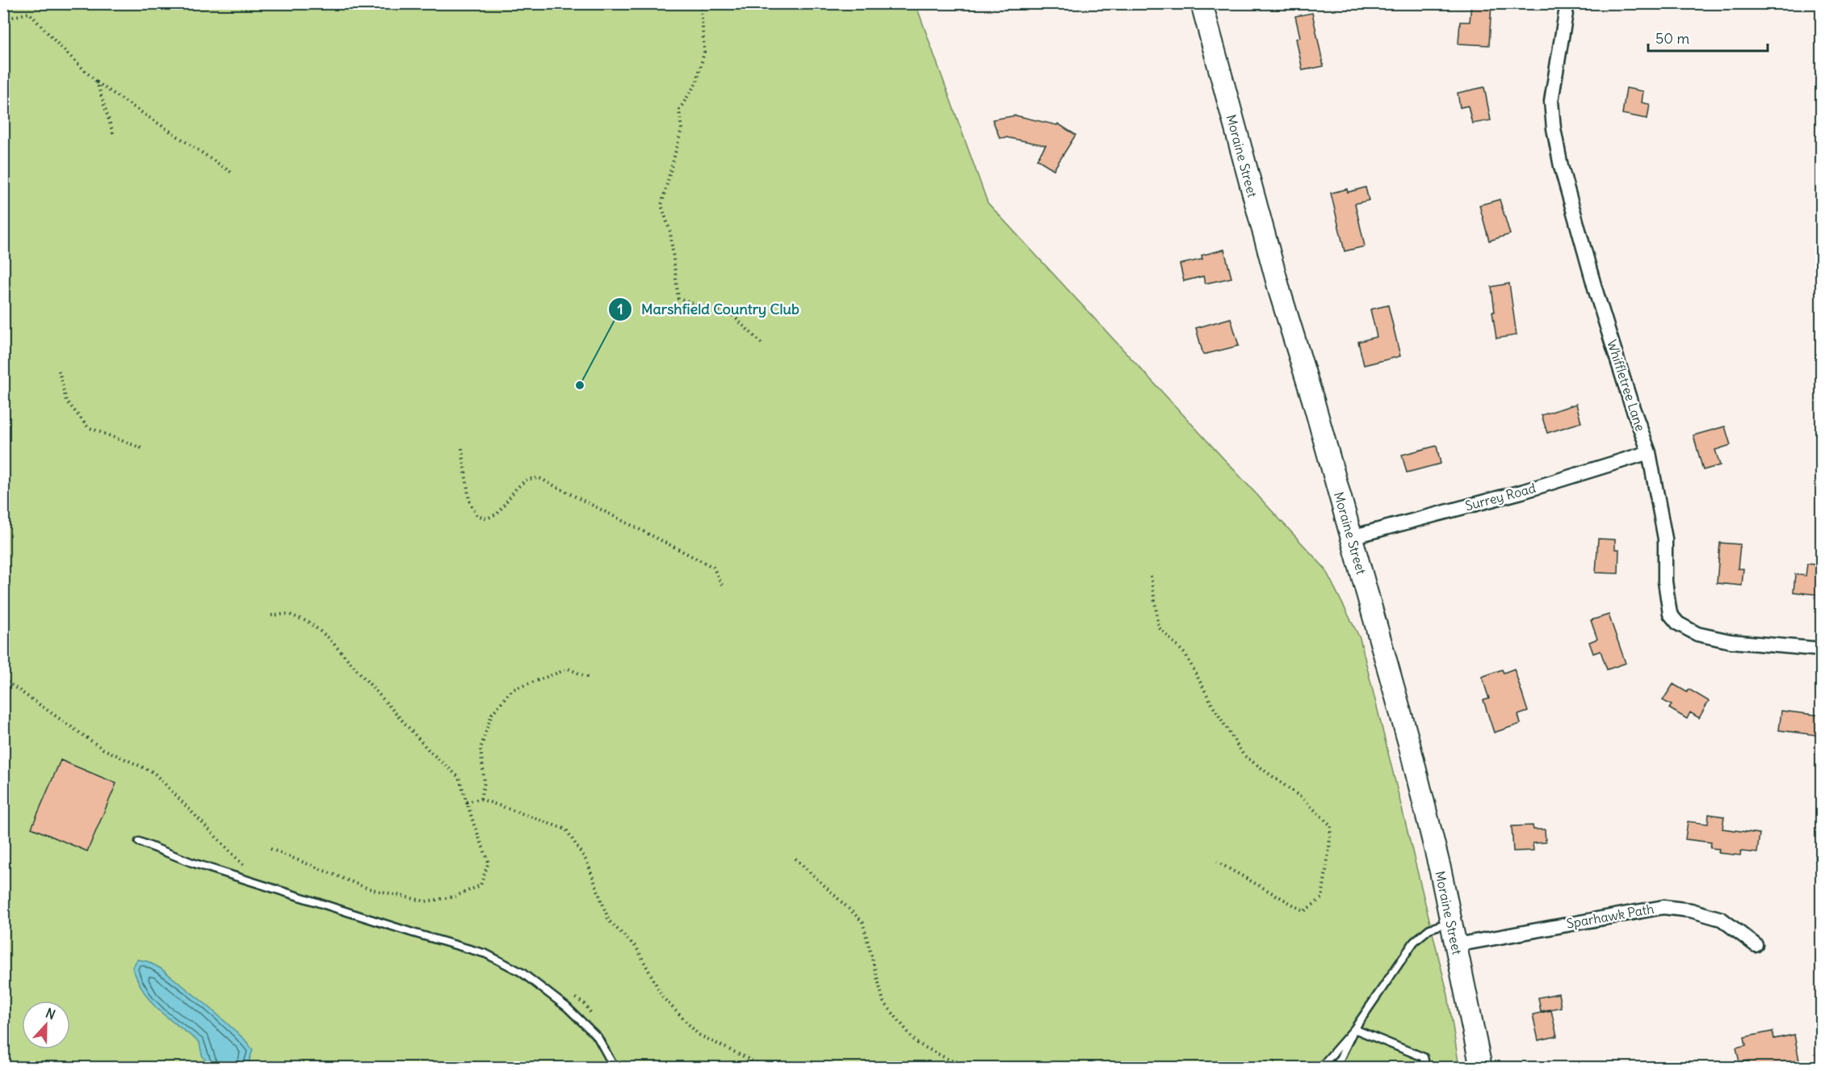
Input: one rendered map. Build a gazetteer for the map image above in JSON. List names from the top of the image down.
{
  "streets": {
    "main road": ["Moraine Street"],
    "street": ["Whiffletree Lane", "Surrey Road", "Sparhawk Path"]
  },
  "crossings": [
    ["Moraine Street", "Surrey Road"],
    ["Moraine Street", "Sparhawk Path"],
    ["Whiffletree Lane", "Surrey Road"]
  ],
  "places": ["Marshfield Country Club"],
  "scale_bar": "50 m",
  "north": "top"
}
